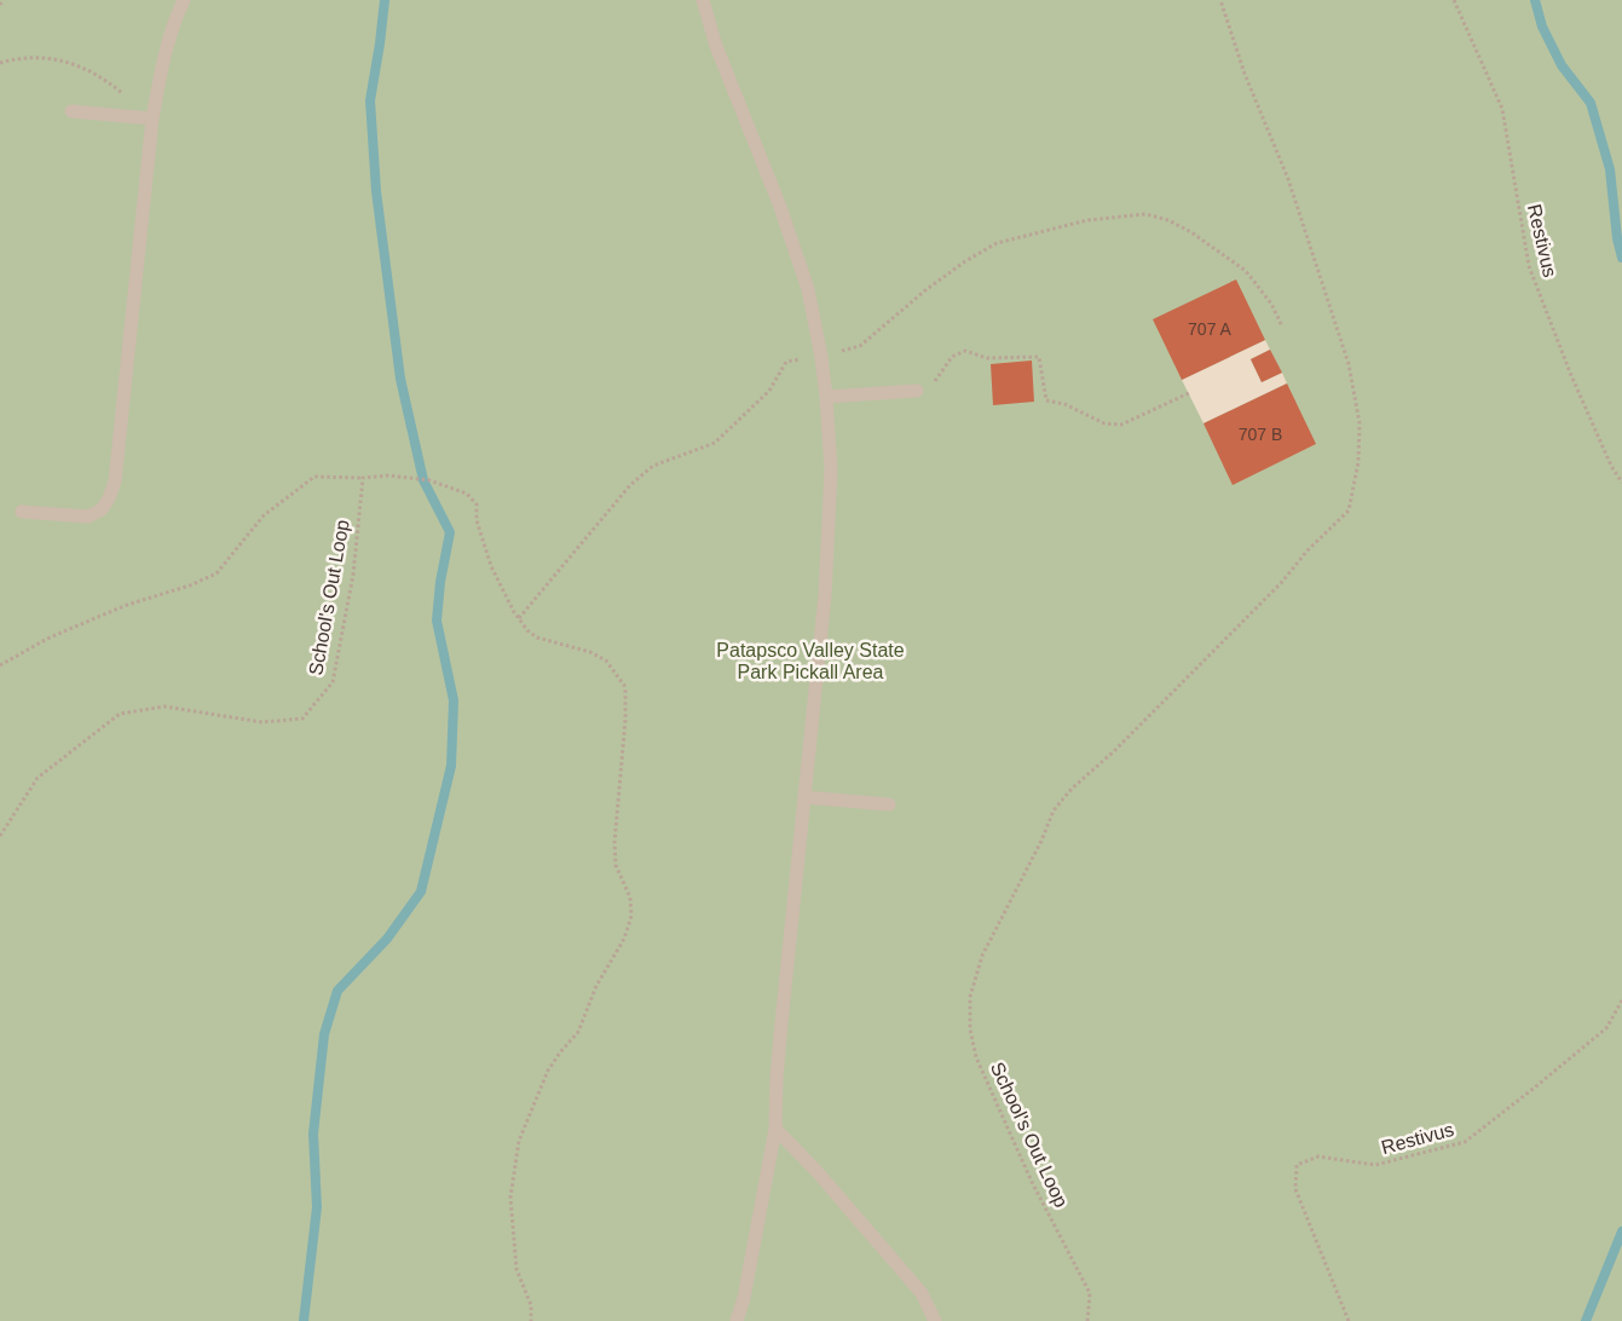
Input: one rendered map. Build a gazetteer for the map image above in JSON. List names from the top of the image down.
{
  "streets": {
    "path": ["Restivus", "School's Out Loop"]
  },
  "parks": ["Patapsco Valley State Park Pickall Area"],
  "house_numbers": ["707 A", "707 B"]
}
